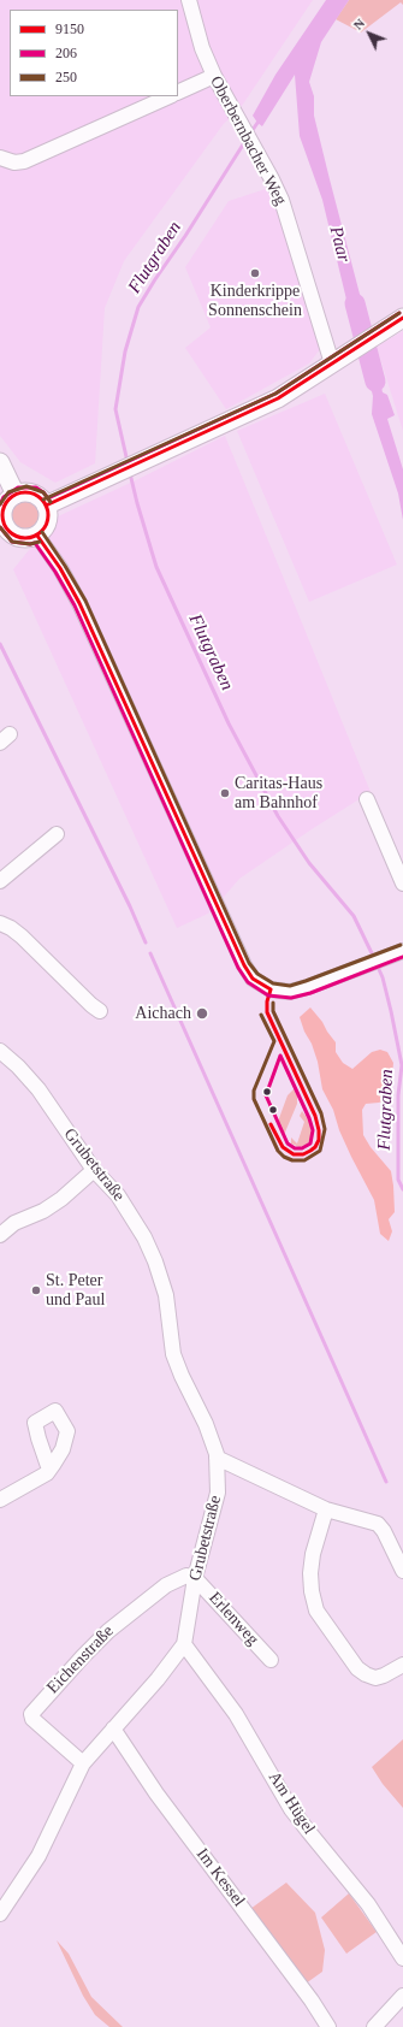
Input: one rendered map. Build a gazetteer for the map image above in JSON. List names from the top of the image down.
{
  "streets": {
    "street": [
      "Oberbernbacher Weg",
      "Grubetstraße",
      "Erlenweg",
      "Eichenstraße",
      "Am Hügel",
      "Im Kessel"
    ]
  },
  "crossings": [
    ["Grubetstraße", "Erlenweg"],
    ["Grubetstraße", "Eichenstraße"],
    ["Grubetstraße", "Am Hügel"],
    ["Grubetstraße", "Im Kessel"],
    ["Erlenweg", "Eichenstraße"]
  ],
  "water": ["Paar", "Flutgraben"],
  "places": [
    "Kinderkrippe Sonnenschein",
    "Caritas-Haus am Bahnhof",
    "Aichach",
    "St. Peter und Paul"
  ],
  "lines": ["transit line 206", "transit line 250", "transit line 9150"],
  "legend": ["9150", "206", "250"],
  "north": "top left"
}
